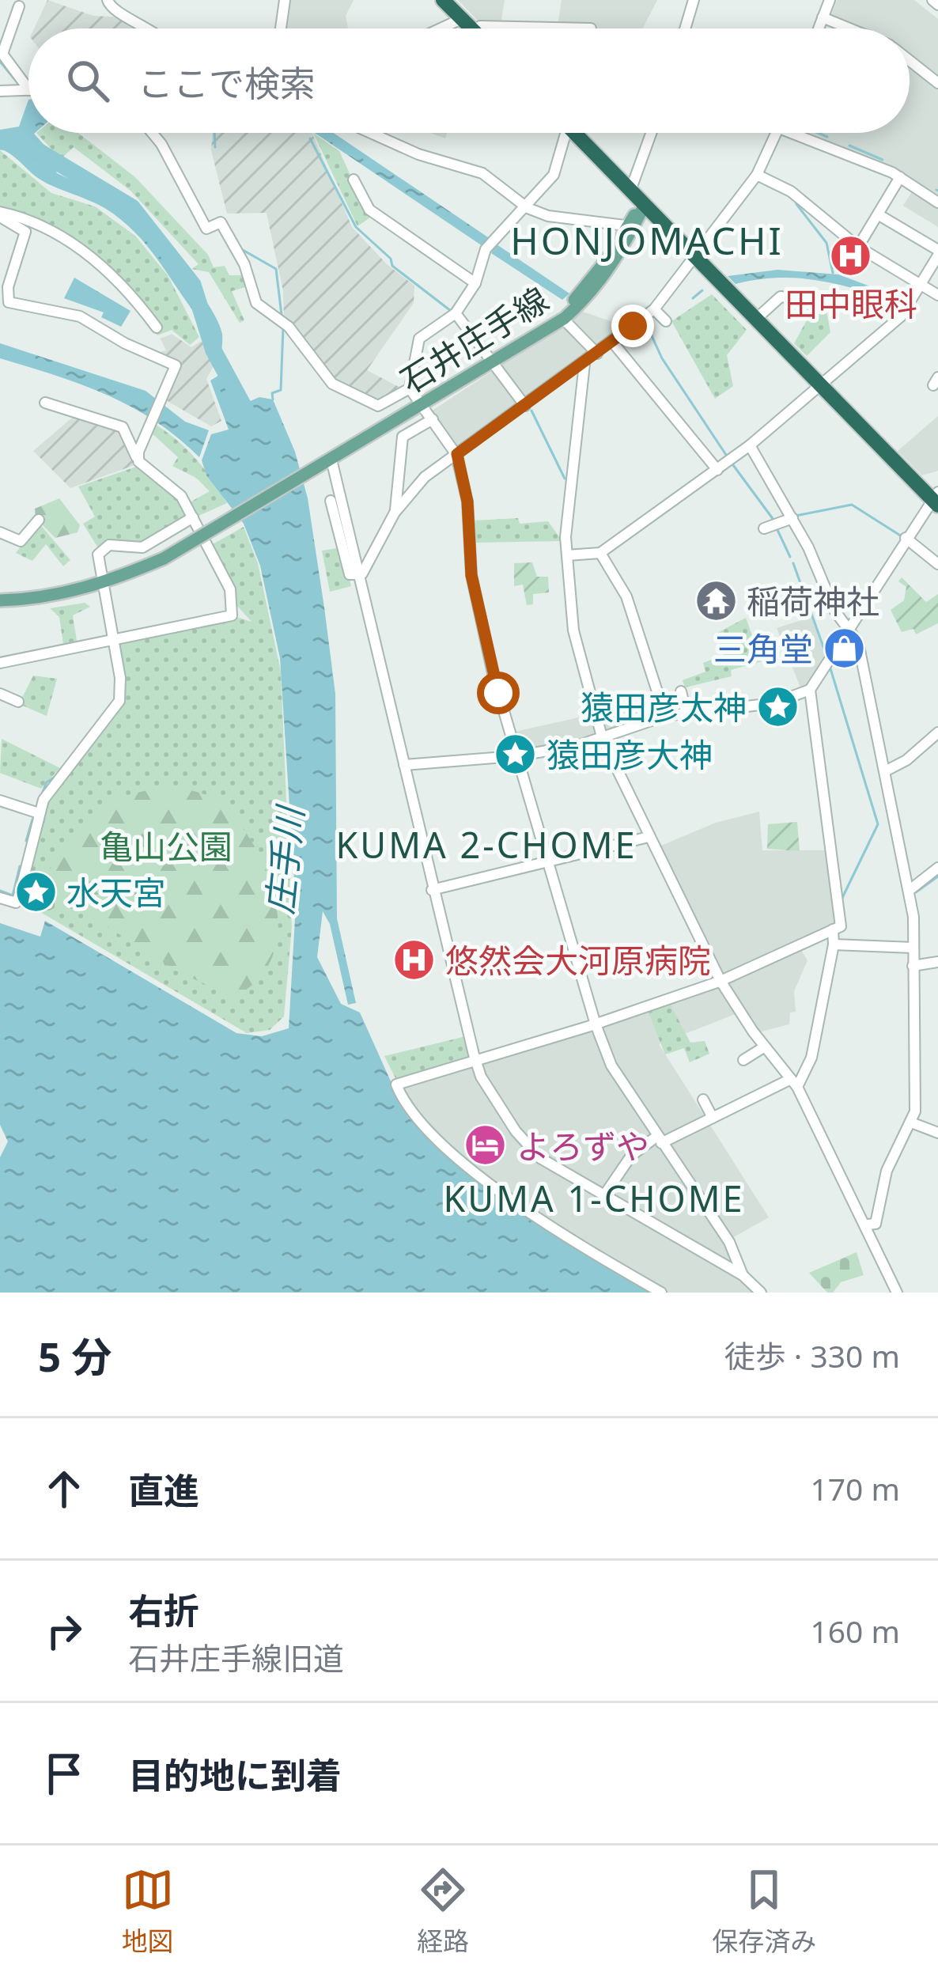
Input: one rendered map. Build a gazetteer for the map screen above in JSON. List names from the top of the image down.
{
  "streets": {
    "main road": ["石井庄手線"]
  },
  "districts": ["HONJOMACHI", "KUMA 2-CHOME", "KUMA 1-CHOME"],
  "water": ["庄手川"],
  "parks": ["亀山公園"],
  "places": {
    "hospital": ["田中眼科", "悠然会大河原病院"],
    "temple": ["稲荷神社"],
    "shop": ["三角堂"],
    "place": ["猿田彦太神", "猿田彦大神", "水天宮"],
    "hotel": ["よろずや"]
  },
  "page": {
    "search": "ここで検索",
    "heading": ["5 分", "徒歩 · 330 m"],
    "list": [
      ["直進", "170 m"],
      ["右折", "石井庄手線旧道", "160 m"],
      "目的地に到着"
    ],
    "nav": ["地図", "経路", "保存済み"]
  }
}
